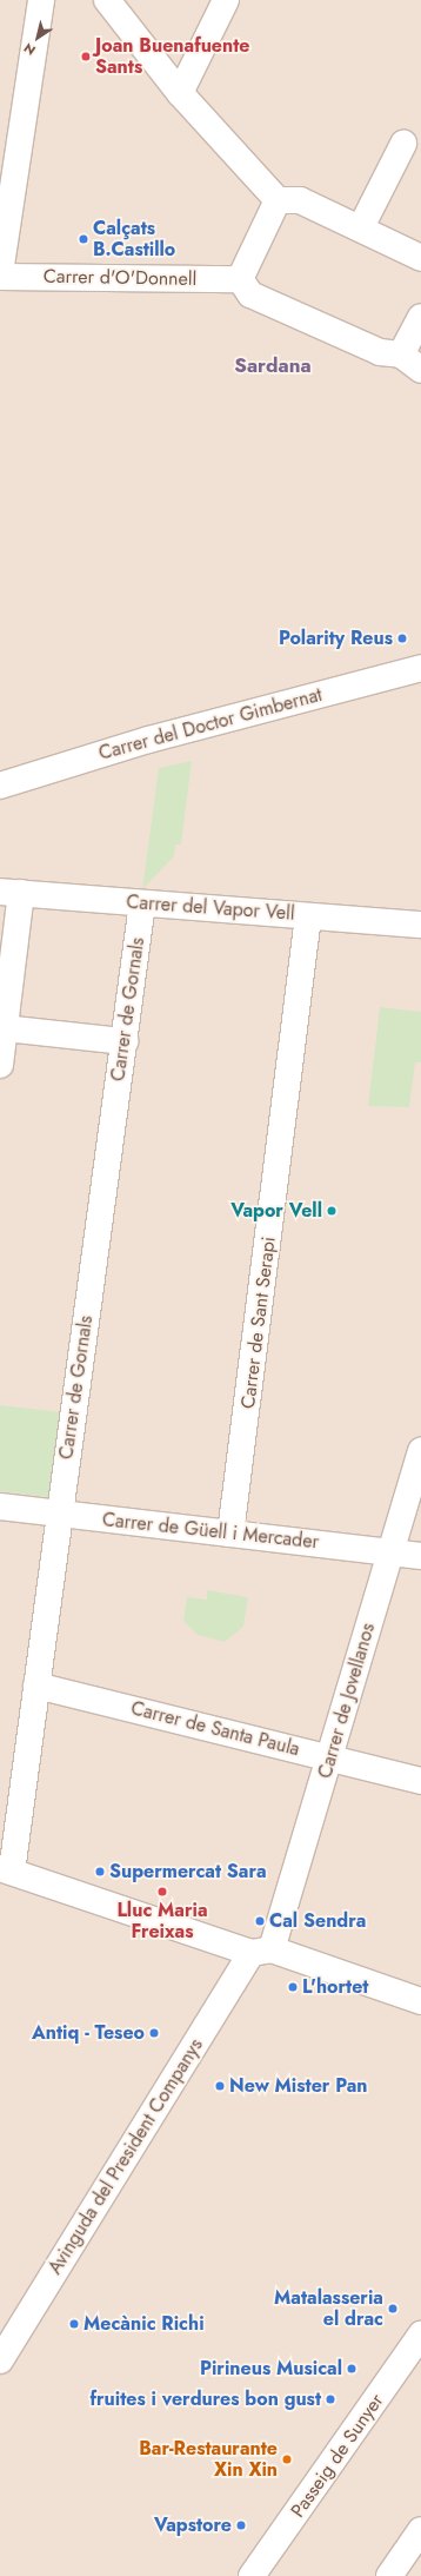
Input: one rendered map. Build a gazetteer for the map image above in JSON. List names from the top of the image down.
{
  "streets": {
    "street": [
      "Carrer d'O'Donnell",
      "Carrer del Doctor Gimbernat",
      "Carrer del Vapor Vell",
      "Carrer de Gornals",
      "Carrer de Sant Serapi",
      "Carrer de Güell i Mercader",
      "Carrer de Jovellanos",
      "Carrer de Santa Paula",
      "Avinguda del President Companys",
      "Passeig de Sunyer"
    ]
  },
  "crossings": [
    ["Carrer del Vapor Vell", "Carrer de Gornals"],
    ["Carrer del Vapor Vell", "Carrer de Sant Serapi"],
    ["Carrer de Gornals", "Carrer de Güell i Mercader"],
    ["Carrer de Gornals", "Carrer de Santa Paula"],
    ["Carrer de Sant Serapi", "Carrer de Güell i Mercader"],
    ["Carrer de Güell i Mercader", "Carrer de Jovellanos"],
    ["Carrer de Jovellanos", "Carrer de Santa Paula"],
    ["Carrer de Jovellanos", "Avinguda del President Companys"]
  ],
  "districts": ["Sardana"],
  "places": [
    "Joan Buenafuente Sants",
    "Calçats B.Castillo",
    "Polarity Reus",
    "Vapor Vell",
    "Supermercat Sara",
    "Lluc Maria Freixas",
    "Cal Sendra",
    "L'hortet",
    "Antiq - Teseo",
    "New Mister Pan",
    "Matalasseria el drac",
    "Mecànic Richi",
    "Pirineus Musical",
    "fruites i verdures bon gust",
    "Bar-Restaurante Xin Xin",
    "Vapstore"
  ],
  "north": "bottom left"
}
